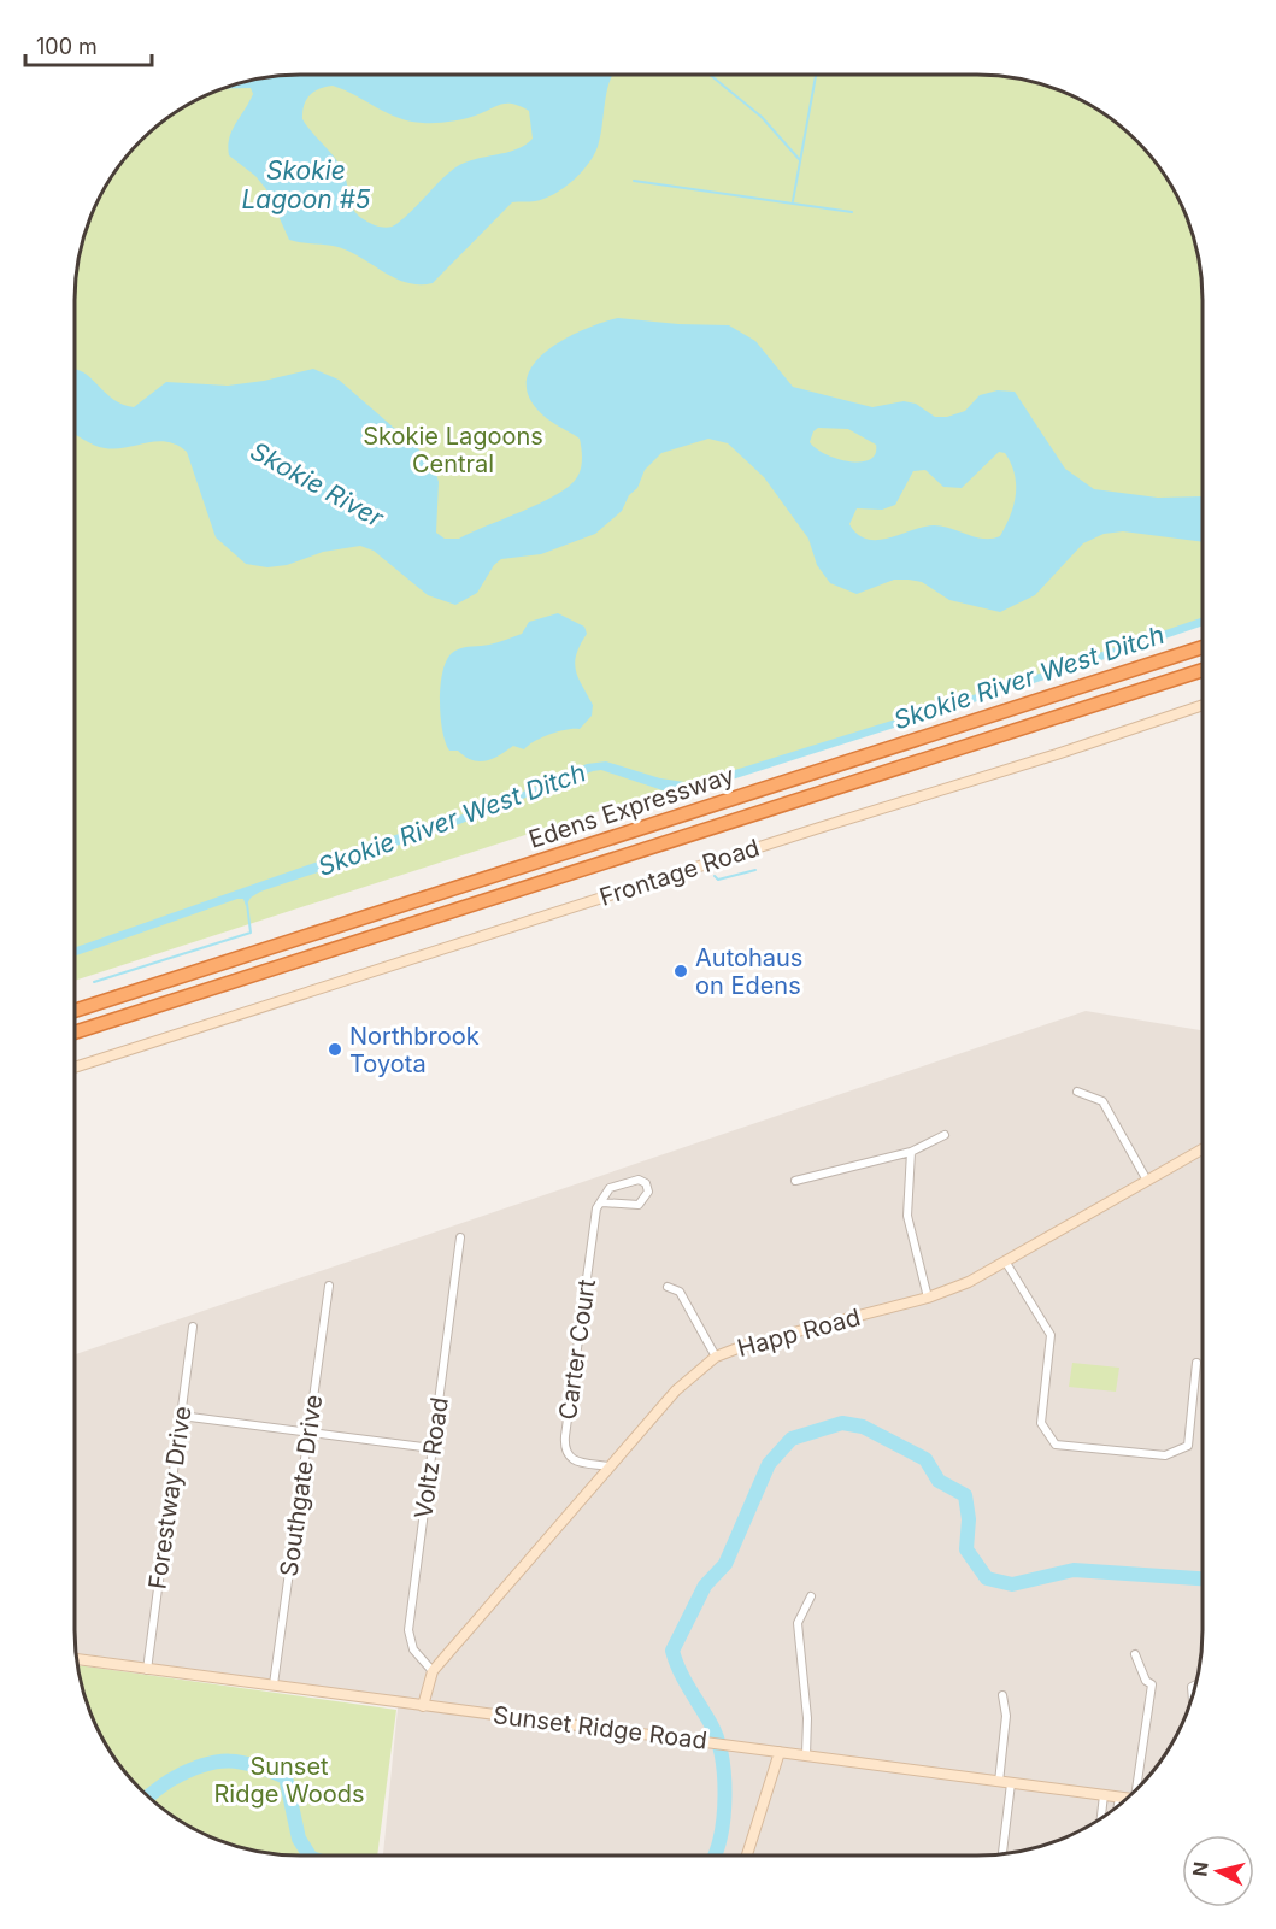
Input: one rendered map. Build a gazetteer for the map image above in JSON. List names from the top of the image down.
{
  "streets": {
    "highway": ["Edens Expressway"],
    "street": [
      "Frontage Road",
      "Happ Road",
      "Carter Court",
      "Voltz Road",
      "Southgate Drive",
      "Forestway Drive",
      "Sunset Ridge Road"
    ]
  },
  "crossings": [
    ["Happ Road", "Carter Court"],
    ["Happ Road", "Voltz Road"],
    ["Happ Road", "Sunset Ridge Road"],
    ["Southgate Drive", "Sunset Ridge Road"],
    ["Forestway Drive", "Sunset Ridge Road"]
  ],
  "water": ["Skokie Lagoon #5", "Skokie River", "Skokie River West Ditch"],
  "parks": ["Skokie Lagoons Central", "Sunset Ridge Woods"],
  "places": ["Autohaus on Edens", "Northbrook Toyota"],
  "scale_bar": "100 m",
  "north": "left"
}
